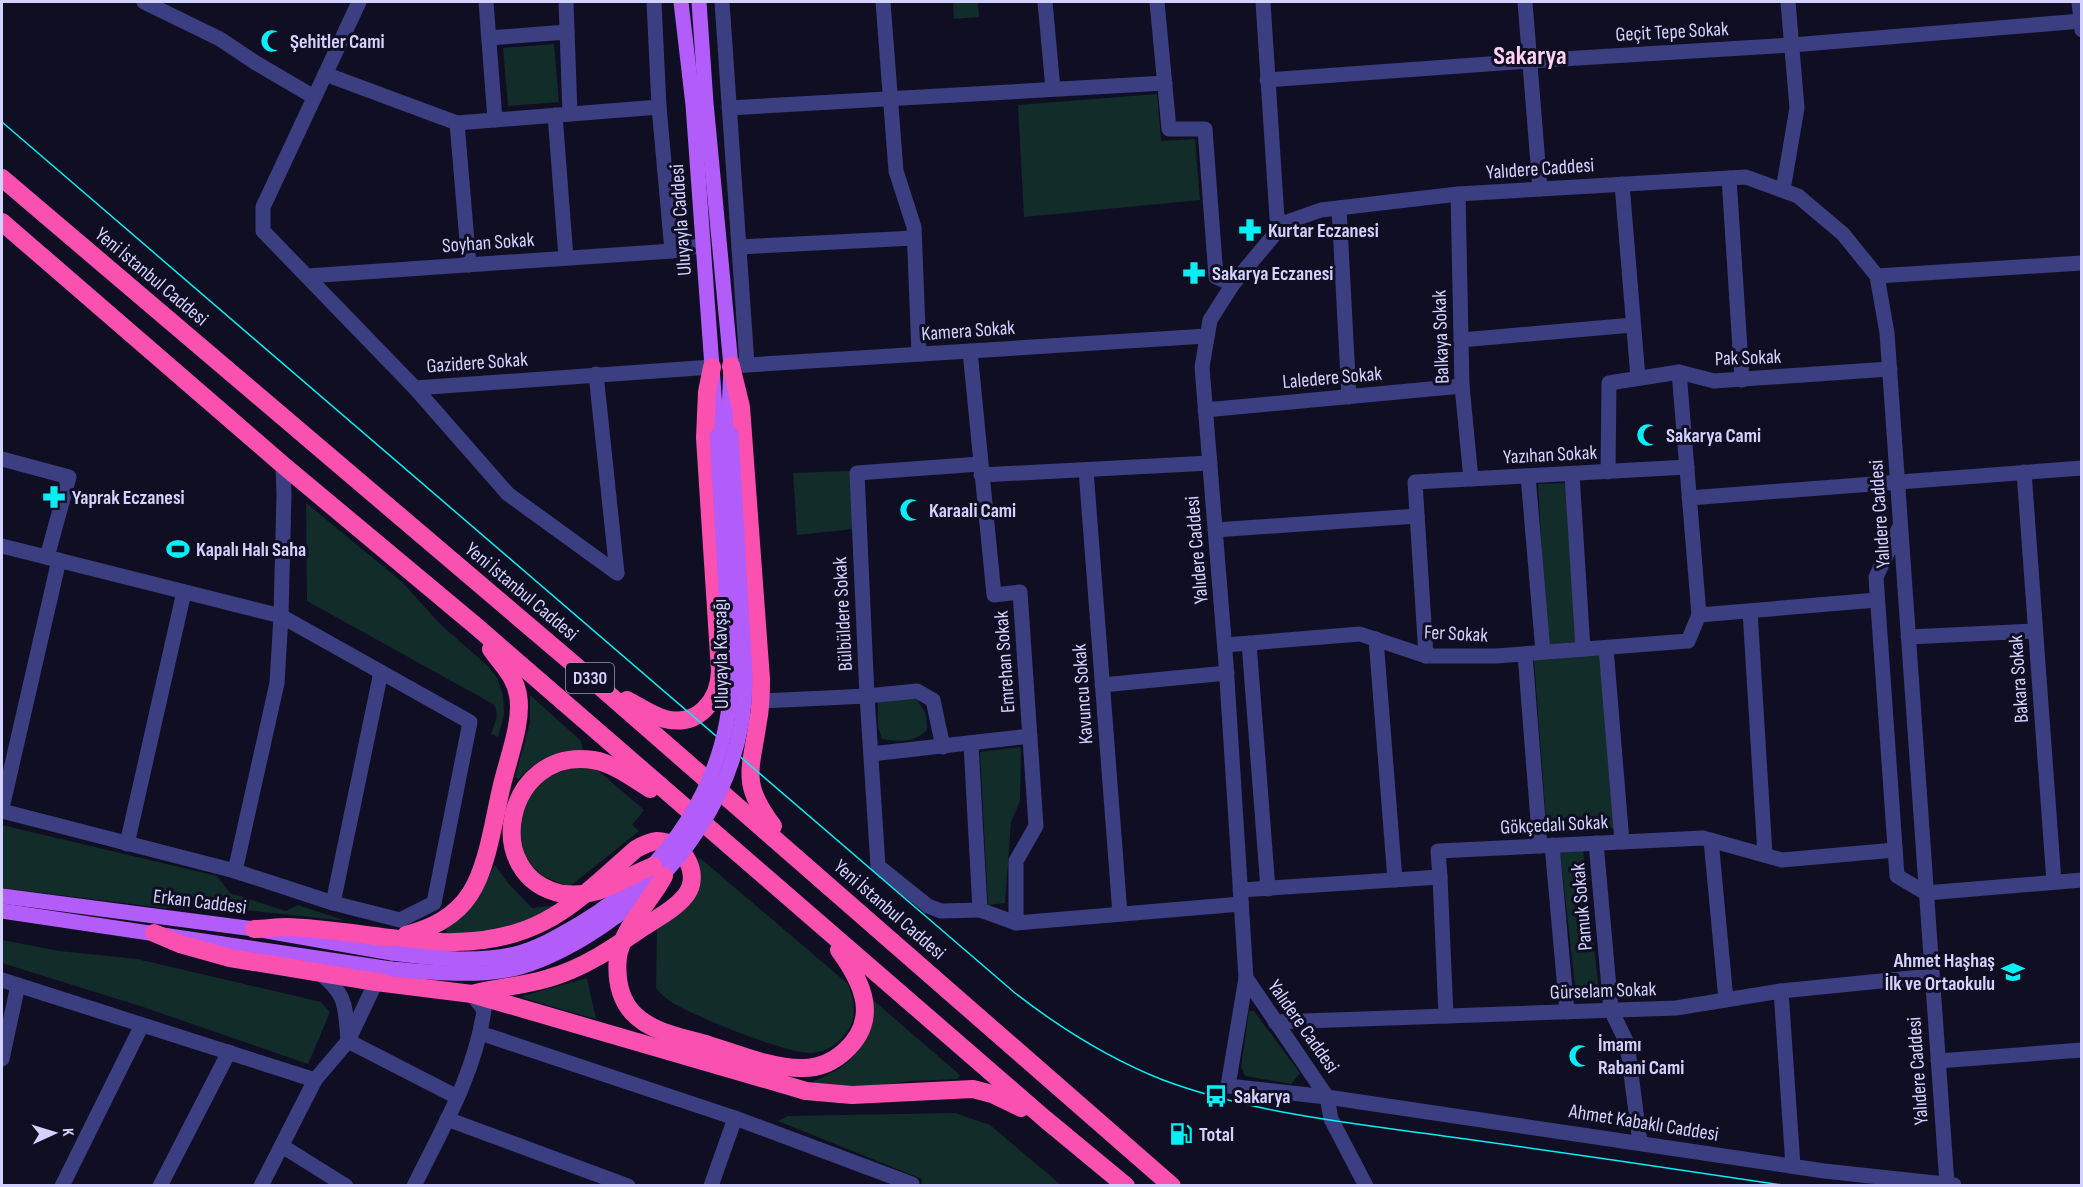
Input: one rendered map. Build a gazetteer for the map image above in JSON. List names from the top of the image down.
{
  "streets": {
    "highway": ["Yeni İstanbul Caddesi", "D330"],
    "main road": ["Uluyayla Caddesi", "Uluyayla Kavşağı", "Erkan Caddesi"],
    "street": [
      "Geçit Tepe Sokak",
      "Yalıdere Caddesi",
      "Soyhan Sokak",
      "Kamera Sokak",
      "Balkaya Sokak",
      "Pak Sokak",
      "Gazidere Sokak",
      "Laledere Sokak",
      "Yazıhan Sokak",
      "Bülbüldere Sokak",
      "Fer Sokak",
      "Emrehan Sokak",
      "Bakara Sokak",
      "Kavuncu Sokak",
      "Gökçedalı Sokak",
      "Pamuk Sokak",
      "Gürselam Sokak",
      "Ahmet Kabaklı Caddesi"
    ]
  },
  "crossings": [
    ["Yalıdere Caddesi", "Kamera Sokak"],
    ["Yalıdere Caddesi", "Balkaya Sokak"],
    ["Yalıdere Caddesi", "Pak Sokak"],
    ["Yalıdere Caddesi", "Laledere Sokak"],
    ["Yalıdere Caddesi", "Fer Sokak"],
    ["Yalıdere Caddesi", "Gürselam Sokak"],
    ["Yalıdere Caddesi", "Ahmet Kabaklı Caddesi"],
    ["Uluyayla Caddesi", "Soyhan Sokak"],
    ["Uluyayla Caddesi", "Kamera Sokak"],
    ["Uluyayla Caddesi", "Gazidere Sokak"],
    ["Uluyayla Caddesi", "Uluyayla Kavşağı"],
    ["Soyhan Sokak", "Gazidere Sokak"],
    ["Kamera Sokak", "Emrehan Sokak"],
    ["Balkaya Sokak", "Laledere Sokak"],
    ["Balkaya Sokak", "Yazıhan Sokak"],
    ["Pak Sokak", "Yazıhan Sokak"],
    ["Bülbüldere Sokak", "Emrehan Sokak"],
    ["Uluyayla Kavşağı", "Erkan Caddesi"],
    ["Gökçedalı Sokak", "Pamuk Sokak"],
    ["Pamuk Sokak", "Gürselam Sokak"],
    ["Pamuk Sokak", "Ahmet Kabaklı Caddesi"]
  ],
  "districts": ["Sakarya"],
  "places": {
    "mosque": [
      "Şehitler Cami",
      "Sakarya Cami",
      "Karaali Cami",
      "İmamı Rabani Cami"
    ],
    "pharmacy": ["Kurtar Eczanesi", "Sakarya Eczanesi", "Yaprak Eczanesi"],
    "sports": ["Kapalı Halı Saha"],
    "school or university": ["Ahmet Haşhaş İlk ve Ortaokulu"],
    "bus stop": ["Sakarya"],
    "fuel station": ["Total"]
  },
  "north": "right"
}
